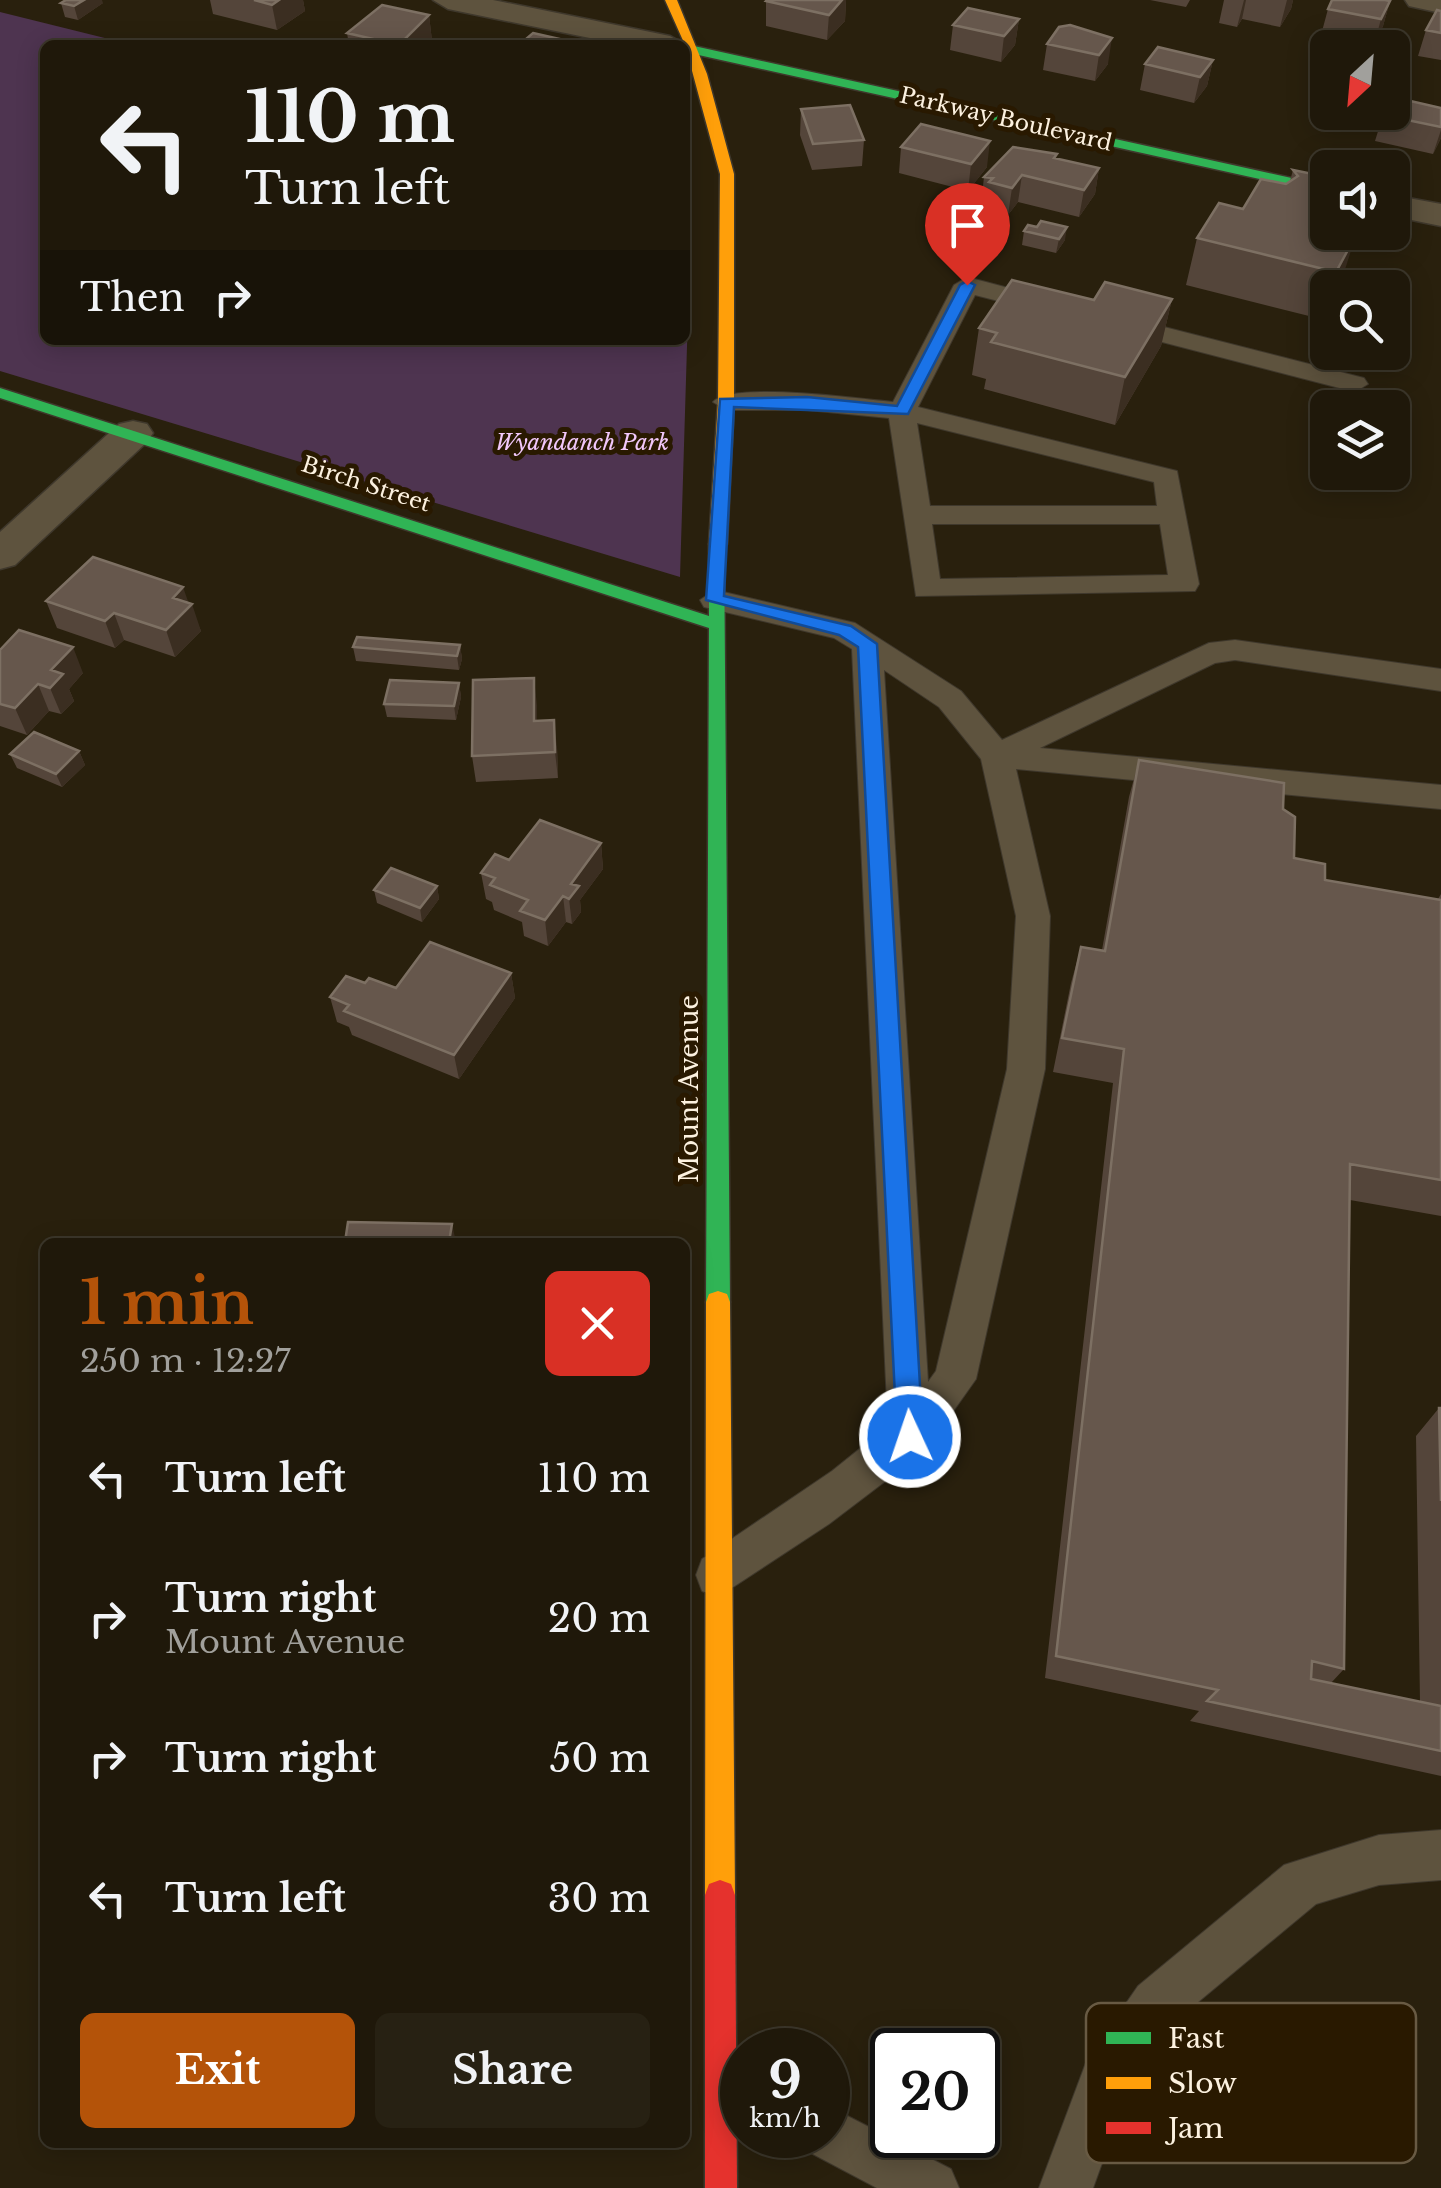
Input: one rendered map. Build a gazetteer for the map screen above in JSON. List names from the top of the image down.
{
  "streets": {
    "street": ["Parkway Boulevard", "Birch Street", "Mount Avenue"]
  },
  "crossings": [
    ["Birch Street", "Mount Avenue"]
  ],
  "parks": ["Wyandanch Park"],
  "legend": ["Fast", "Slow", "Jam"],
  "north": "bottom left",
  "page": {
    "turn": ["110 m", "Turn left"],
    "then": "Then",
    "heading": ["1 min", "250 m · 12:27"],
    "list": [
      {
        "name": "Turn left",
        "value": "110 m"
      },
      {
        "name": "Turn right",
        "note": "Mount Avenue",
        "value": "20 m"
      },
      {
        "name": "Turn right",
        "value": "50 m"
      },
      {
        "name": "Turn left",
        "value": "30 m"
      }
    ],
    "buttons": ["Exit", "Share"],
    "speed": "9 km/h",
    "limit": "20"
  }
}
